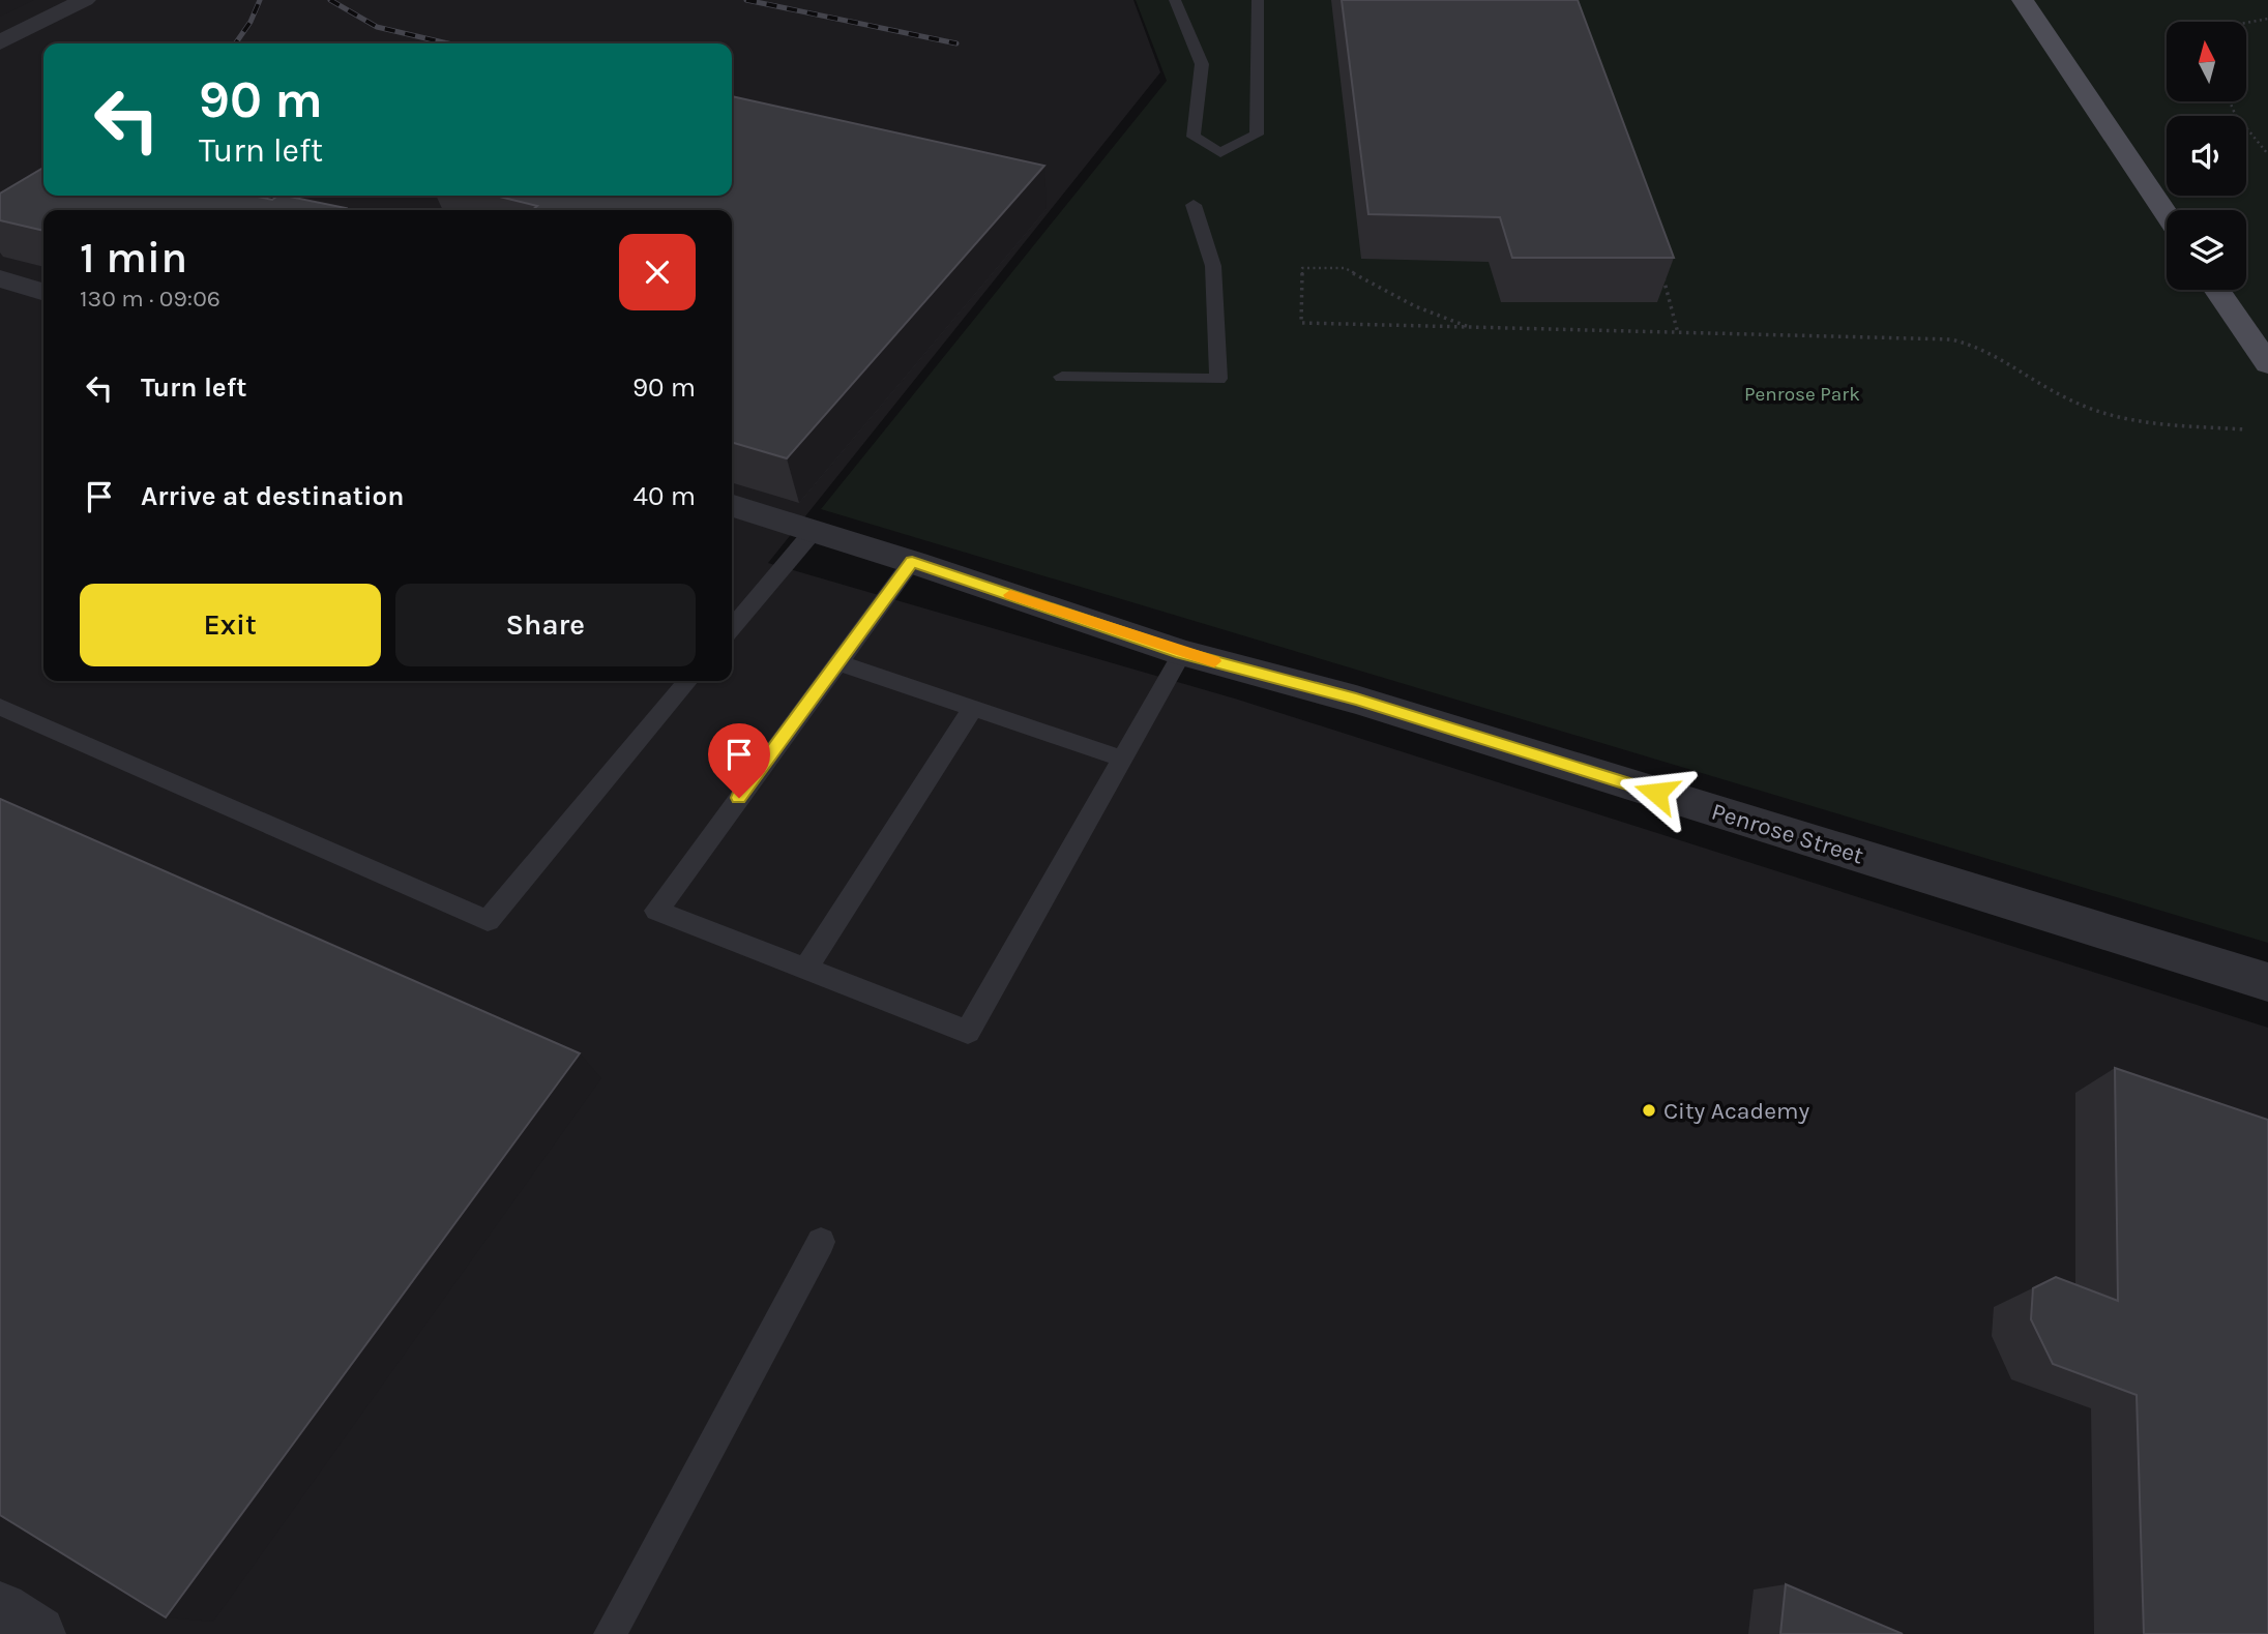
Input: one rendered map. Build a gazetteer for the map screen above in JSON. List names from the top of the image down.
{
  "streets": {
    "street": ["Penrose Street"]
  },
  "parks": ["Penrose Park"],
  "places": ["City Academy"],
  "north": "top",
  "page": {
    "turn": ["90 m", "Turn left"],
    "heading": ["1 min", "130 m · 09:06"],
    "list": [
      {
        "name": "Turn left",
        "value": "90 m"
      },
      {
        "name": "Arrive at destination",
        "value": "40 m"
      }
    ],
    "buttons": ["Exit", "Share"]
  }
}
